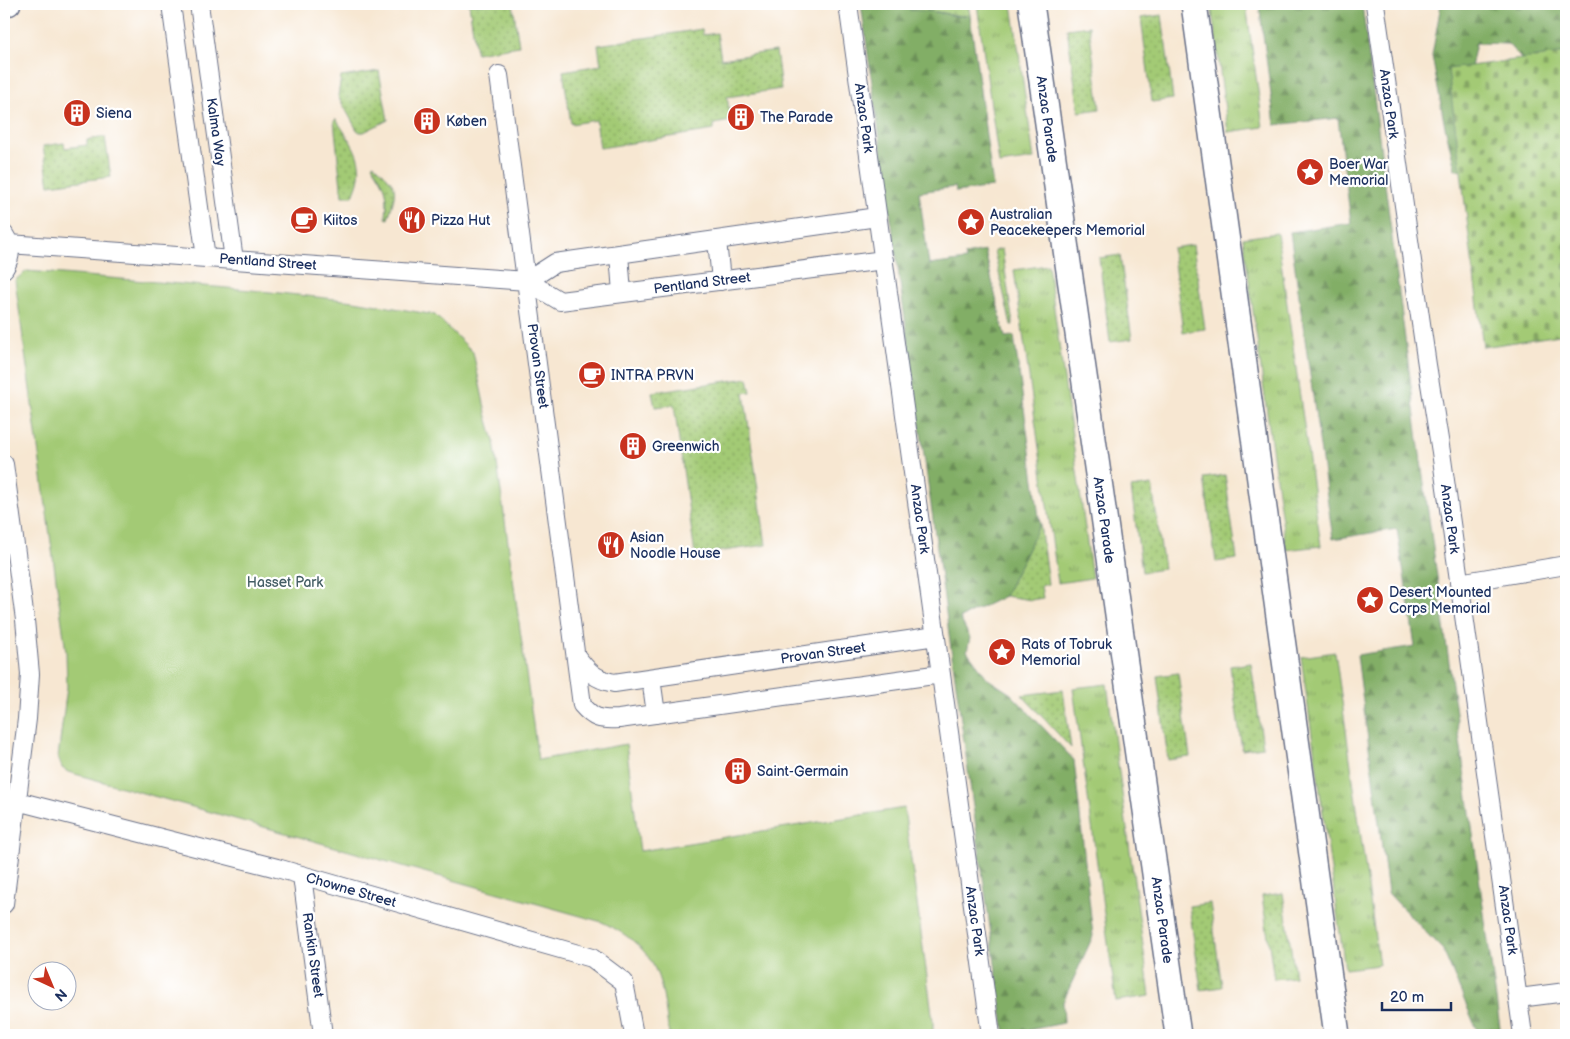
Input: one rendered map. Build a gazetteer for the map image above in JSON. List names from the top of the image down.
{
  "streets": {
    "main road": ["Anzac Parade"],
    "street": [
      "Anzac Park",
      "Kalma Way",
      "Pentland Street",
      "Provan Street",
      "Chowne Street",
      "Rankin Street"
    ]
  },
  "crossings": [
    ["Anzac Park", "Pentland Street"],
    ["Anzac Park", "Provan Street"],
    ["Kalma Way", "Pentland Street"],
    ["Pentland Street", "Provan Street"],
    ["Chowne Street", "Rankin Street"]
  ],
  "parks": ["Hasset Park"],
  "places": {
    "building": [
      "Siena",
      "The Parade",
      "Køben",
      "Greenwich",
      "Saint-Germain"
    ],
    "place": [
      "Boer War Memorial",
      "Australian Peacekeepers Memorial",
      "Desert Mounted Corps Memorial",
      "Rats of Tobruk Memorial"
    ],
    "cafe": ["Kiitos", "INTRA PRVN"],
    "restaurant": ["Pizza Hut", "Asian Noodle House"]
  },
  "scale_bar": "20 m",
  "north": "bottom right"
}
